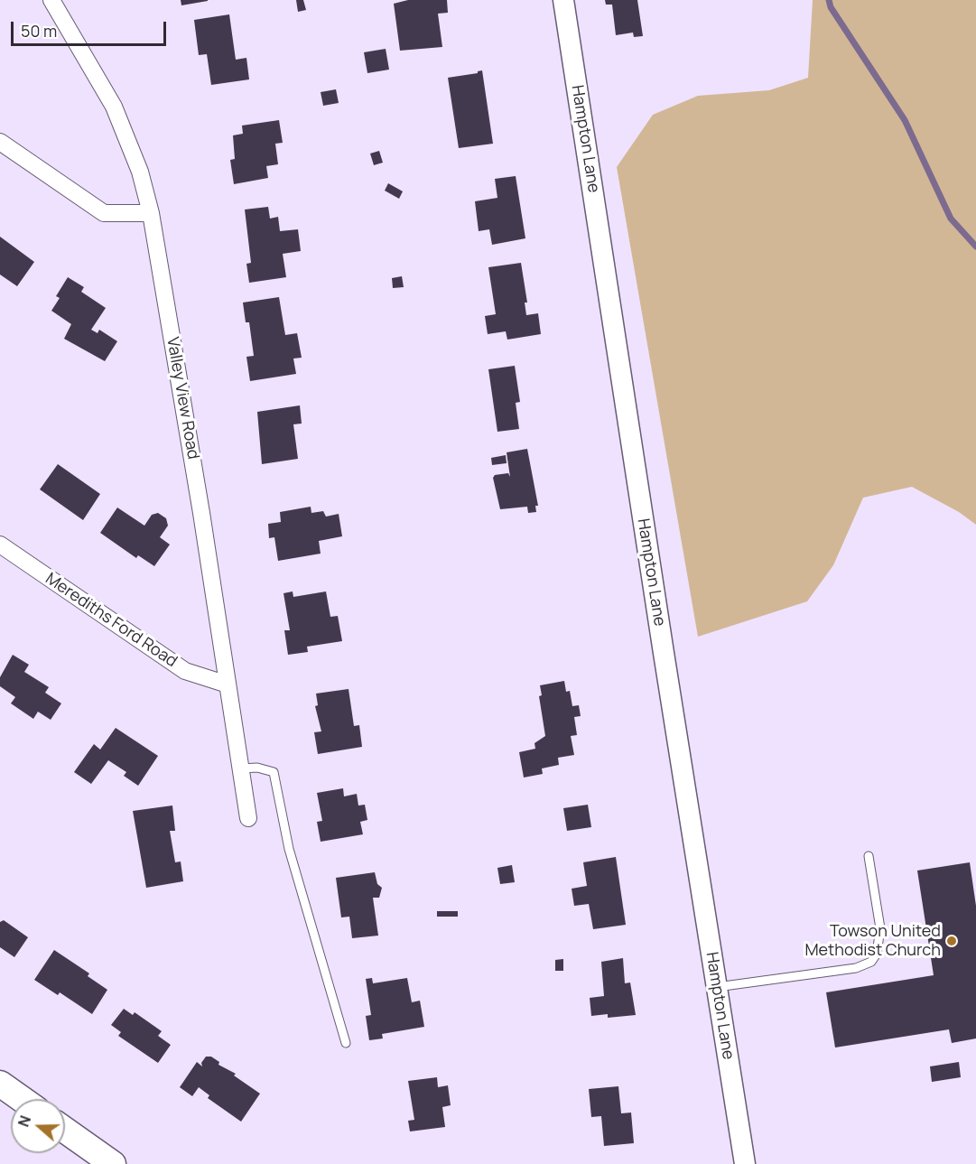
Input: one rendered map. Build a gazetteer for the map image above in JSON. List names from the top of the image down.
{
  "streets": {
    "street": ["Hampton Lane", "Valley View Road", "Merediths Ford Road"]
  },
  "crossings": [
    ["Valley View Road", "Merediths Ford Road"]
  ],
  "places": ["Towson United Methodist Church"],
  "scale_bar": "50 m",
  "north": "left"
}
